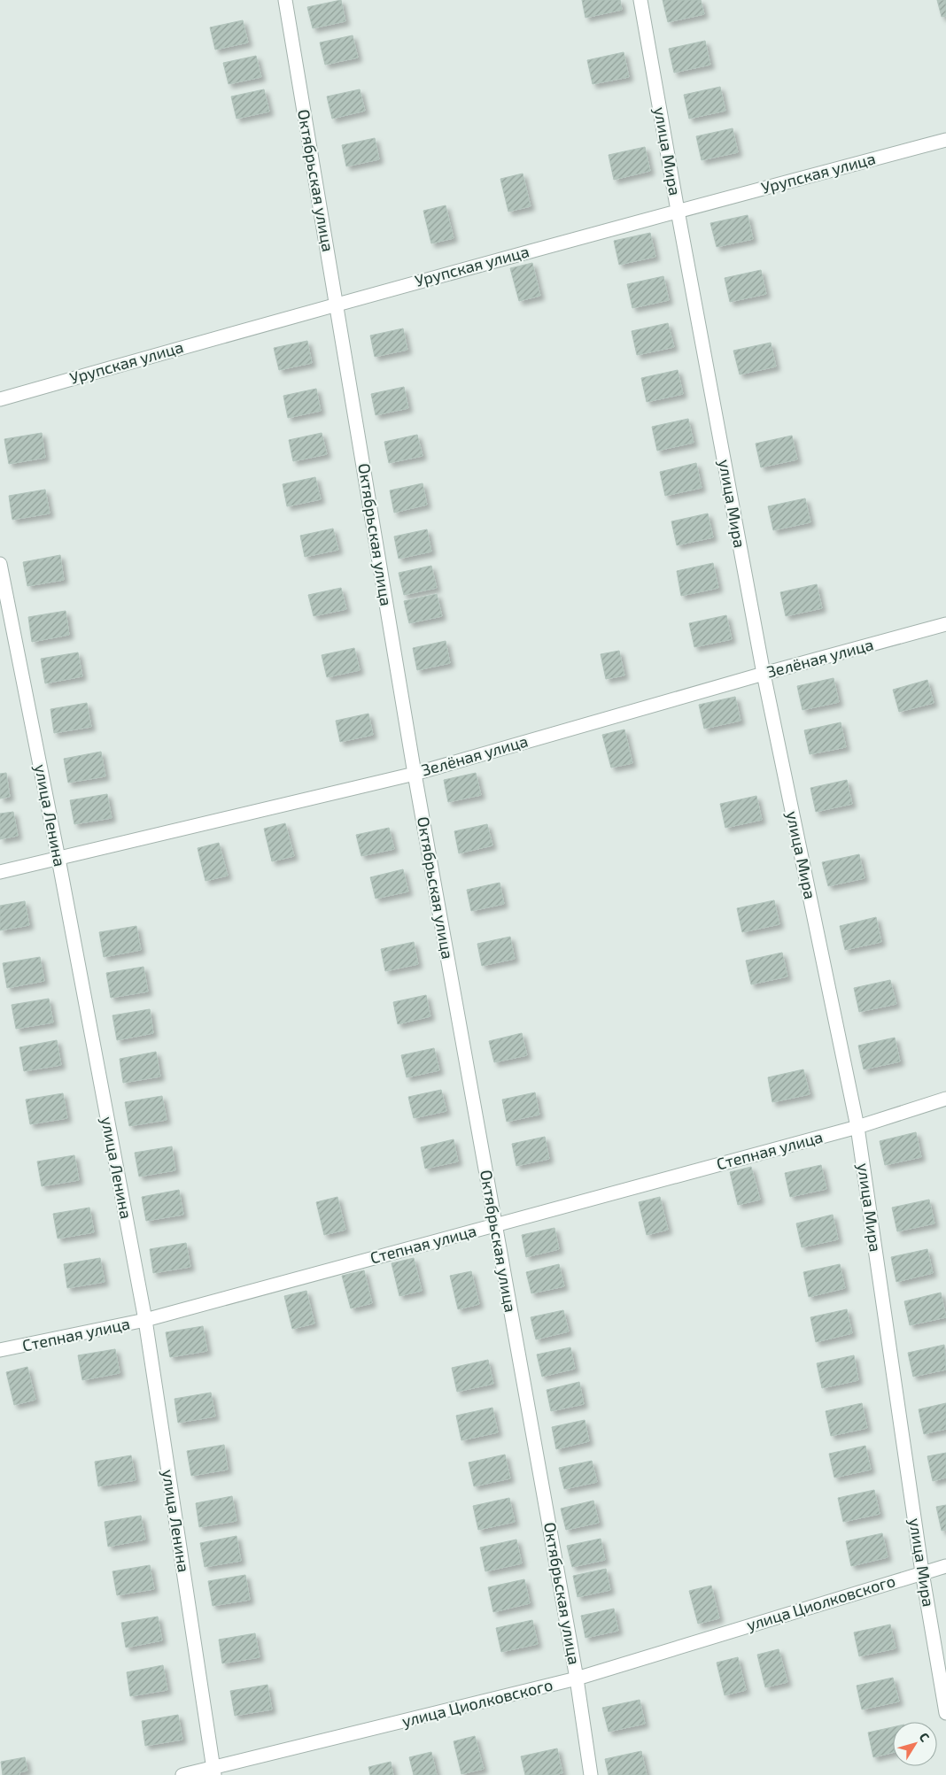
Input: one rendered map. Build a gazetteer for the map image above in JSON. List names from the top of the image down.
{
  "streets": {
    "street": [
      "улица Мира",
      "Урупская улица",
      "Октябрьская улица",
      "Зелёная улица",
      "улица Ленина",
      "Степная улица",
      "улица Циолковского"
    ]
  },
  "crossings": [
    ["улица Мира", "Урупская улица"],
    ["улица Мира", "Зелёная улица"],
    ["улица Мира", "Степная улица"],
    ["улица Мира", "улица Циолковского"],
    ["Урупская улица", "Октябрьская улица"],
    ["Октябрьская улица", "Зелёная улица"],
    ["Октябрьская улица", "Степная улица"],
    ["Октябрьская улица", "улица Циолковского"],
    ["Зелёная улица", "улица Ленина"],
    ["улица Ленина", "Степная улица"],
    ["улица Ленина", "улица Циолковского"]
  ],
  "north": "top right"
}
